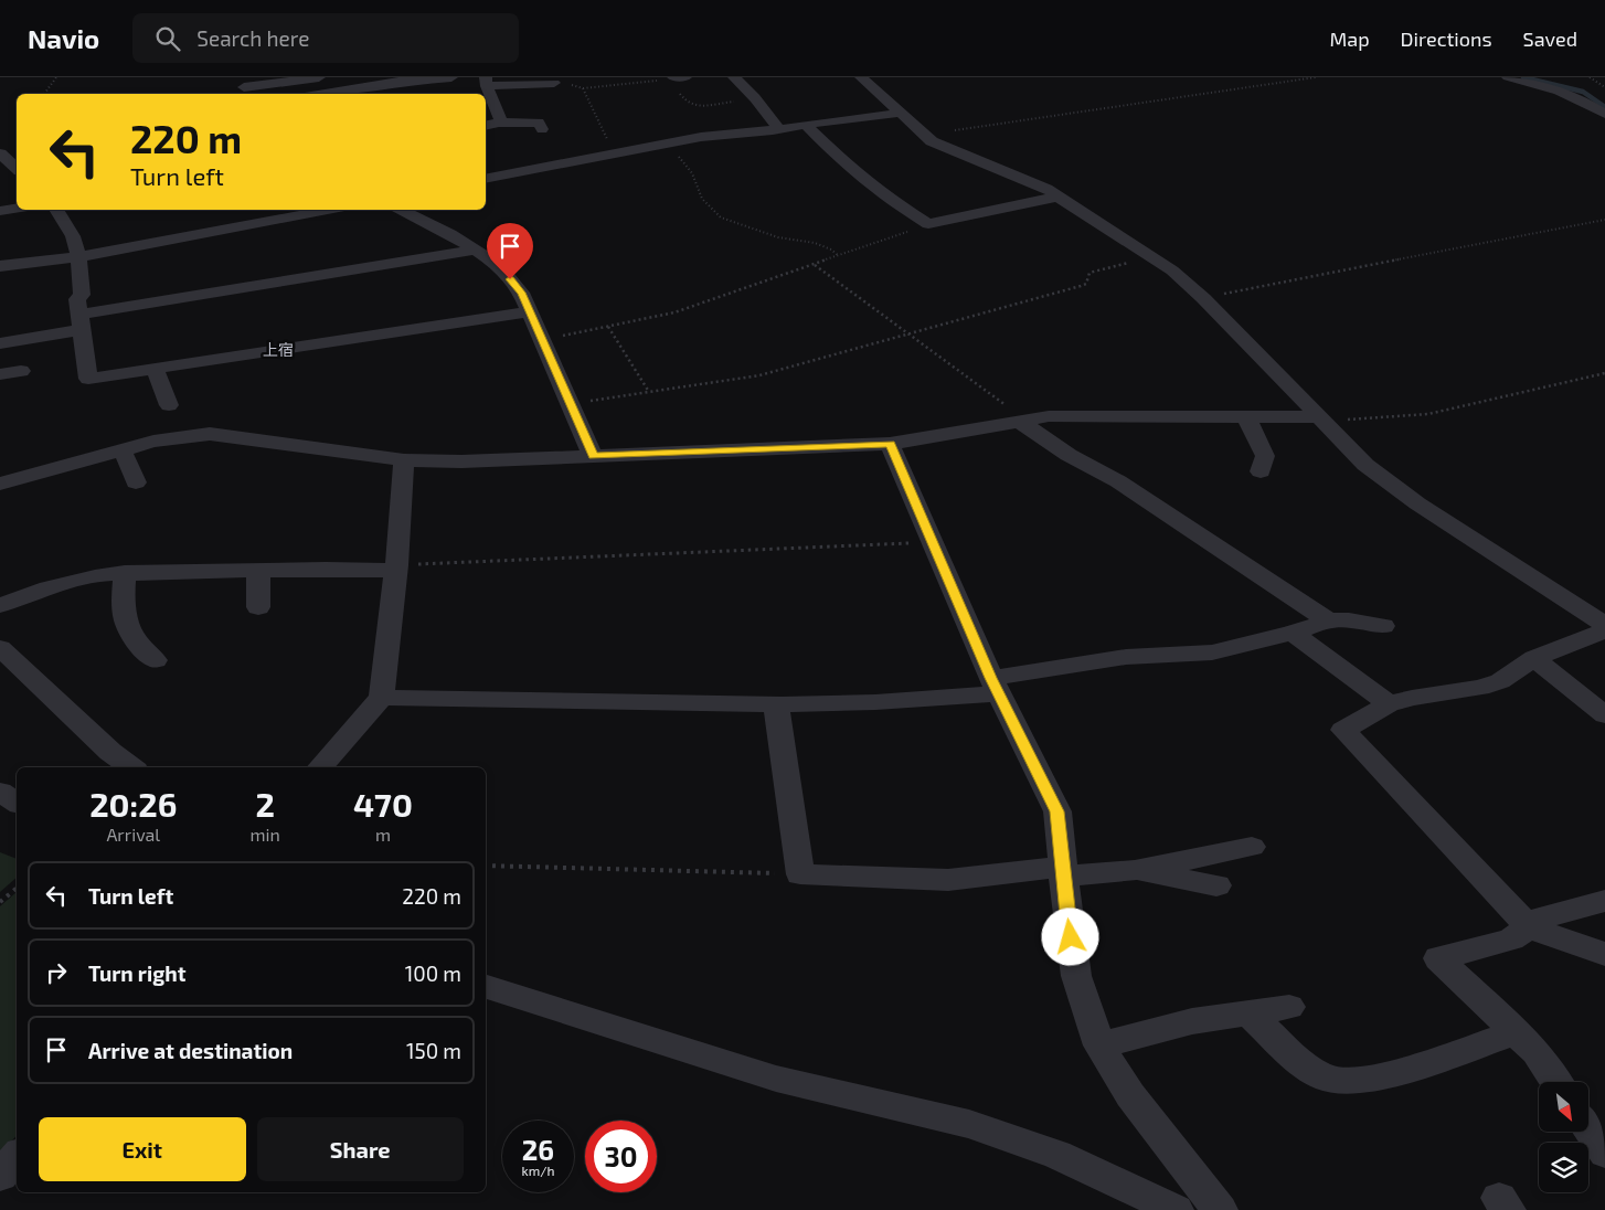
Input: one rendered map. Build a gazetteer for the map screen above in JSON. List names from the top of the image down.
{
  "districts": ["上宿"],
  "north": "bottom right",
  "page": {
    "header": "Navio",
    "search": "Search here",
    "nav": ["Map", "Directions", "Saved"],
    "turn": ["220 m", "Turn left"],
    "eta": [
      "20:26",
      "Arrival",
      "2",
      "min",
      "470",
      "m"
    ],
    "list": [
      {
        "name": "Turn left",
        "value": "220 m"
      },
      {
        "name": "Turn right",
        "value": "100 m"
      },
      {
        "name": "Arrive at destination",
        "value": "150 m"
      }
    ],
    "buttons": ["Exit", "Share"],
    "speed": "26 km/h",
    "limit": "30"
  }
}
